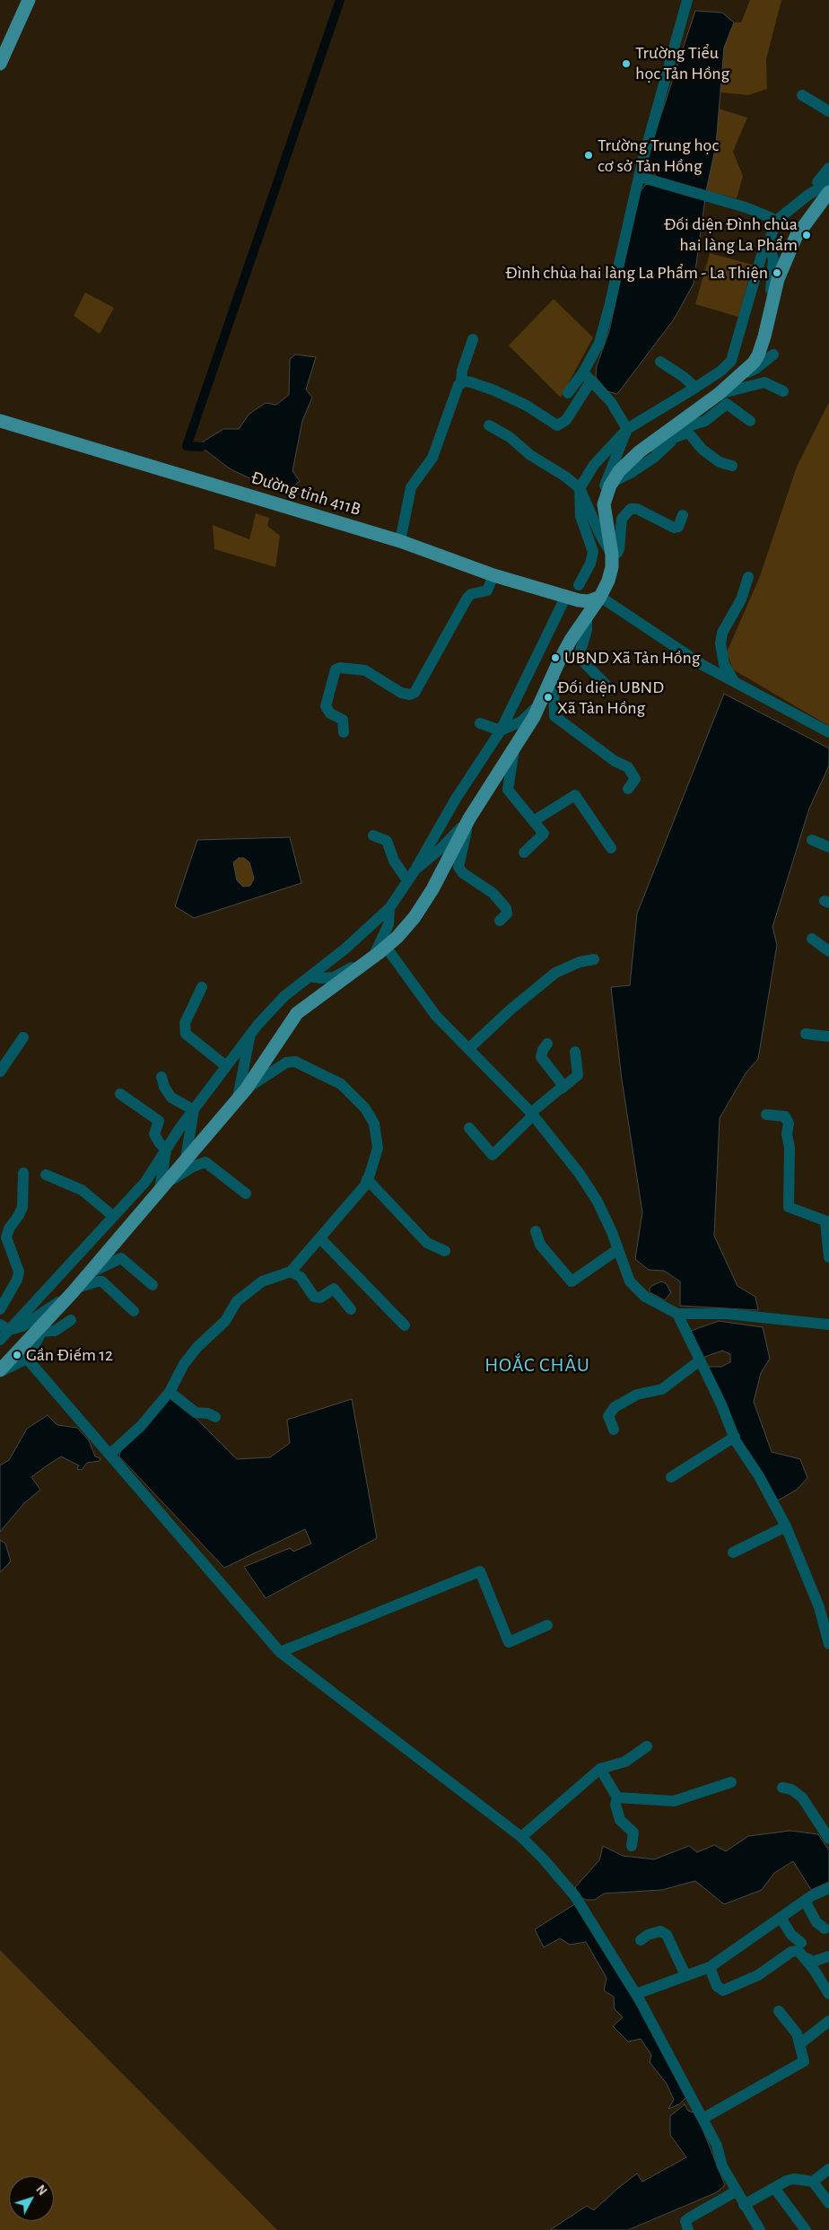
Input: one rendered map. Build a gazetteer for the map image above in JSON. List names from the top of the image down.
{
  "streets": {
    "main road": ["Đường tỉnh 411B"]
  },
  "districts": ["HOẮC CHÂU"],
  "places": [
    "Trường Tiểu học Tản Hồng",
    "Trường Trung học cơ sở Tản Hồng",
    "Đối diện Đình chùa hai làng La Phẩm",
    "Đình chùa hai làng La Phẩm - La Thiện",
    "UBND Xã Tản Hồng",
    "Đối diện UBND Xã Tản Hồng",
    "Gần Điếm 12"
  ],
  "north": "top right"
}
